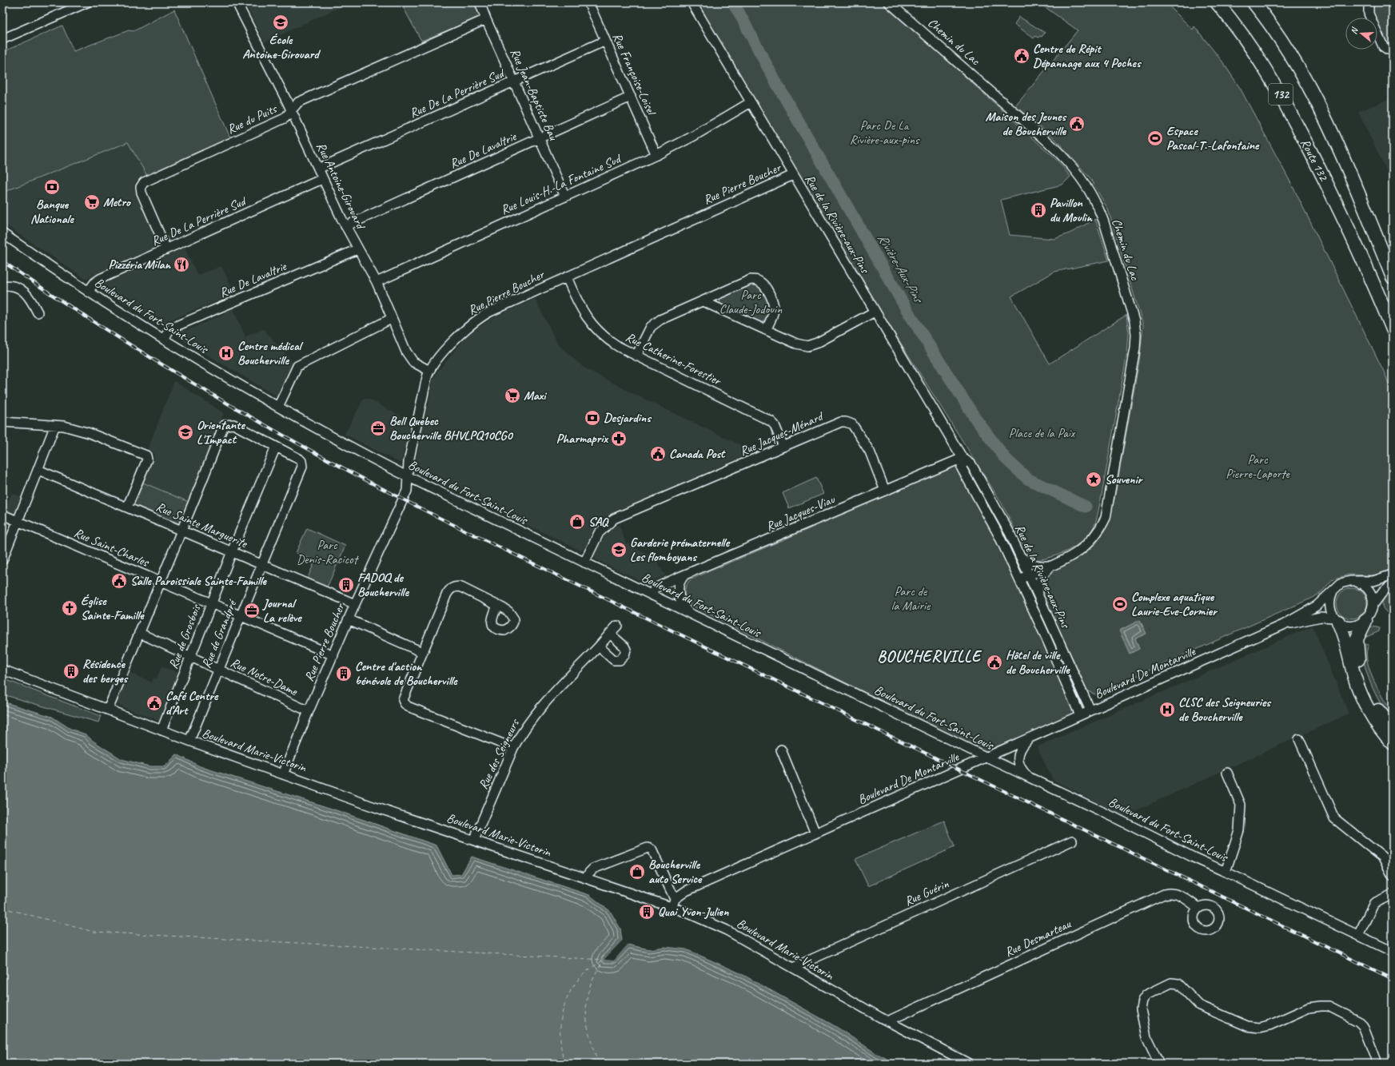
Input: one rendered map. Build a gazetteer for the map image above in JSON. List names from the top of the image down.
{
  "streets": {
    "highway": ["132", "Route 132"],
    "street": [
      "Chemin du Lac",
      "Rue Françoise-Loisel",
      "Rue De La Perrière Sud",
      "Rue Jean-Baptiste Bau",
      "Rue du Puits",
      "Rue De Lavaltrie",
      "Rue Pierre Boucher",
      "Rue Louis-H.-La Fontaine Sud",
      "Rue Antoine-Girouard",
      "Rue de la Rivière-aux-Pins",
      "Boulevard du Fort-Saint-Louis",
      "Rue Catherine-Forestier",
      "Rue Jacques-Ménard",
      "Rue Jacques-Viau",
      "Rue Sainte Marguerite",
      "Rue Saint-Charles",
      "Rue de Grandpré",
      "Rue de Grosbois",
      "Boulevard De Montarville",
      "Rue Notre-Dame",
      "Boulevard Marie-Victorin",
      "Rue des Seigneurs",
      "Rue Guérin",
      "Rue Desmarteau"
    ]
  },
  "crossings": [
    ["Chemin du Lac", "Rue de la Rivière-aux-Pins"],
    ["Rue Françoise-Loisel", "Rue De La Perrière Sud"],
    ["Rue Françoise-Loisel", "Rue De Lavaltrie"],
    ["Rue Françoise-Loisel", "Rue Louis-H.-La Fontaine Sud"],
    ["Rue De La Perrière Sud", "Rue Jean-Baptiste Bau"],
    ["Rue De La Perrière Sud", "Rue du Puits"],
    ["Rue De La Perrière Sud", "Rue Antoine-Girouard"],
    ["Rue De La Perrière Sud", "Boulevard du Fort-Saint-Louis"],
    ["Rue Jean-Baptiste Bau", "Rue du Puits"],
    ["Rue Jean-Baptiste Bau", "Rue De Lavaltrie"],
    ["Rue Jean-Baptiste Bau", "Rue Louis-H.-La Fontaine Sud"],
    ["Rue du Puits", "Rue Antoine-Girouard"],
    ["Rue De Lavaltrie", "Rue Antoine-Girouard"],
    ["Rue De Lavaltrie", "Boulevard du Fort-Saint-Louis"],
    ["Rue Pierre Boucher", "Rue Antoine-Girouard"],
    ["Rue Pierre Boucher", "Rue de la Rivière-aux-Pins"],
    ["Rue Pierre Boucher", "Boulevard du Fort-Saint-Louis"],
    ["Rue Pierre Boucher", "Rue Catherine-Forestier"],
    ["Rue Pierre Boucher", "Rue Sainte Marguerite"],
    ["Rue Pierre Boucher", "Rue Saint-Charles"],
    ["Rue Pierre Boucher", "Rue Notre-Dame"],
    ["Rue Pierre Boucher", "Boulevard Marie-Victorin"],
    ["Rue Louis-H.-La Fontaine Sud", "Rue Antoine-Girouard"],
    ["Rue Louis-H.-La Fontaine Sud", "Rue de la Rivière-aux-Pins"],
    ["Rue de la Rivière-aux-Pins", "Rue Jacques-Viau"],
    ["Rue de la Rivière-aux-Pins", "Boulevard De Montarville"],
    ["Boulevard du Fort-Saint-Louis", "Rue Jacques-Ménard"],
    ["Boulevard du Fort-Saint-Louis", "Rue Jacques-Viau"],
    ["Boulevard du Fort-Saint-Louis", "Boulevard De Montarville"],
    ["Rue Catherine-Forestier", "Rue Jacques-Ménard"],
    ["Rue Jacques-Ménard", "Rue Jacques-Viau"],
    ["Rue Sainte Marguerite", "Rue de Grandpré"],
    ["Rue Sainte Marguerite", "Rue de Grosbois"],
    ["Rue Saint-Charles", "Rue de Grandpré"],
    ["Rue Saint-Charles", "Rue de Grosbois"],
    ["Rue de Grandpré", "Rue de Grosbois"],
    ["Rue de Grandpré", "Rue Notre-Dame"],
    ["Rue de Grandpré", "Boulevard Marie-Victorin"],
    ["Rue de Grosbois", "Rue Notre-Dame"],
    ["Rue de Grosbois", "Boulevard Marie-Victorin"],
    ["Boulevard De Montarville", "Boulevard Marie-Victorin"],
    ["Boulevard Marie-Victorin", "Rue des Seigneurs"],
    ["Boulevard Marie-Victorin", "Rue Guérin"],
    ["Boulevard Marie-Victorin", "Rue Desmarteau"]
  ],
  "districts": ["BOUCHERVILLE"],
  "water": ["Rivière-Aux-Pins"],
  "parks": [
    "Parc De La Rivière-aux-pins",
    "Parc Claude-Jodouin",
    "Place de la Paix",
    "Parc Pierre-Laporte",
    "Parc Denis-Racicot",
    "Parc de la Mairie"
  ],
  "places": {
    "school or university": ["École Antoine-Girouard", "Orientante L'Impact", "Garderie prématernelle Les flomboyans"],
    "public building": [
      "Centre de Répit Dépannage aux 4 Poches",
      "Maison des Jeunes de Boucherville",
      "Canada Post",
      "Salle Paroissiale Sainte-Famille",
      "Hôtel de ville de Boucherville",
      "Café Centre d’Art"
    ],
    "sports": ["Espace Pascal-T.-Lafontaine", "Complexe aquatique Laurie-Eve-Cormier"],
    "bank": ["Banque Nationale", "Desjardins"],
    "supermarket": ["Metro", "Maxi"],
    "building": [
      "Pavillon du Moulin",
      "FADOQ de Boucherville",
      "Résidence des berges",
      "Centre d'action bénévole de Boucherville",
      "Quai Yvon-Julien"
    ],
    "restaurant": ["Pizzéria Milan"],
    "hospital": ["Centre médical Boucherville", "CLSC des Seigneuries de Boucherville"],
    "office": ["Bell Quebec Boucherville BHVLPQ10CG0", "Journal La relève"],
    "pharmacy": ["Pharmaprix"],
    "place": ["Souvenir"],
    "shop": ["SAQ", "Boucherville auto Service"],
    "church": ["Église Sainte-Famille"]
  },
  "north": "left"
}
